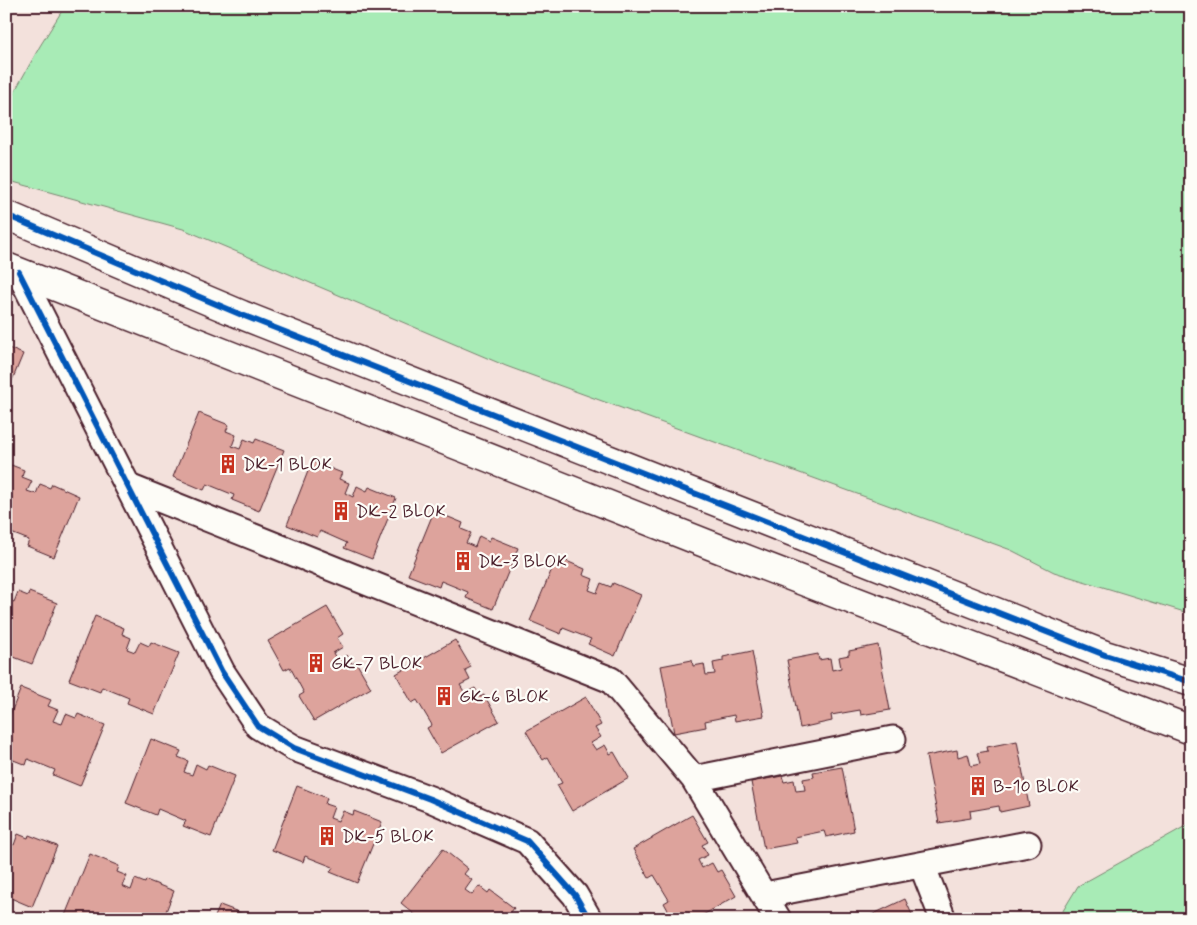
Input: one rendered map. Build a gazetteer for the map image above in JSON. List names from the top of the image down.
{
  "places": {
    "building": [
      "DK-1 BLOK",
      "DK-2 BLOK",
      "DK-3 BLOK",
      "GK-7 BLOK",
      "GK-6 BLOK",
      "B-10 BLOK",
      "DK-5 BLOK"
    ]
  }
}
